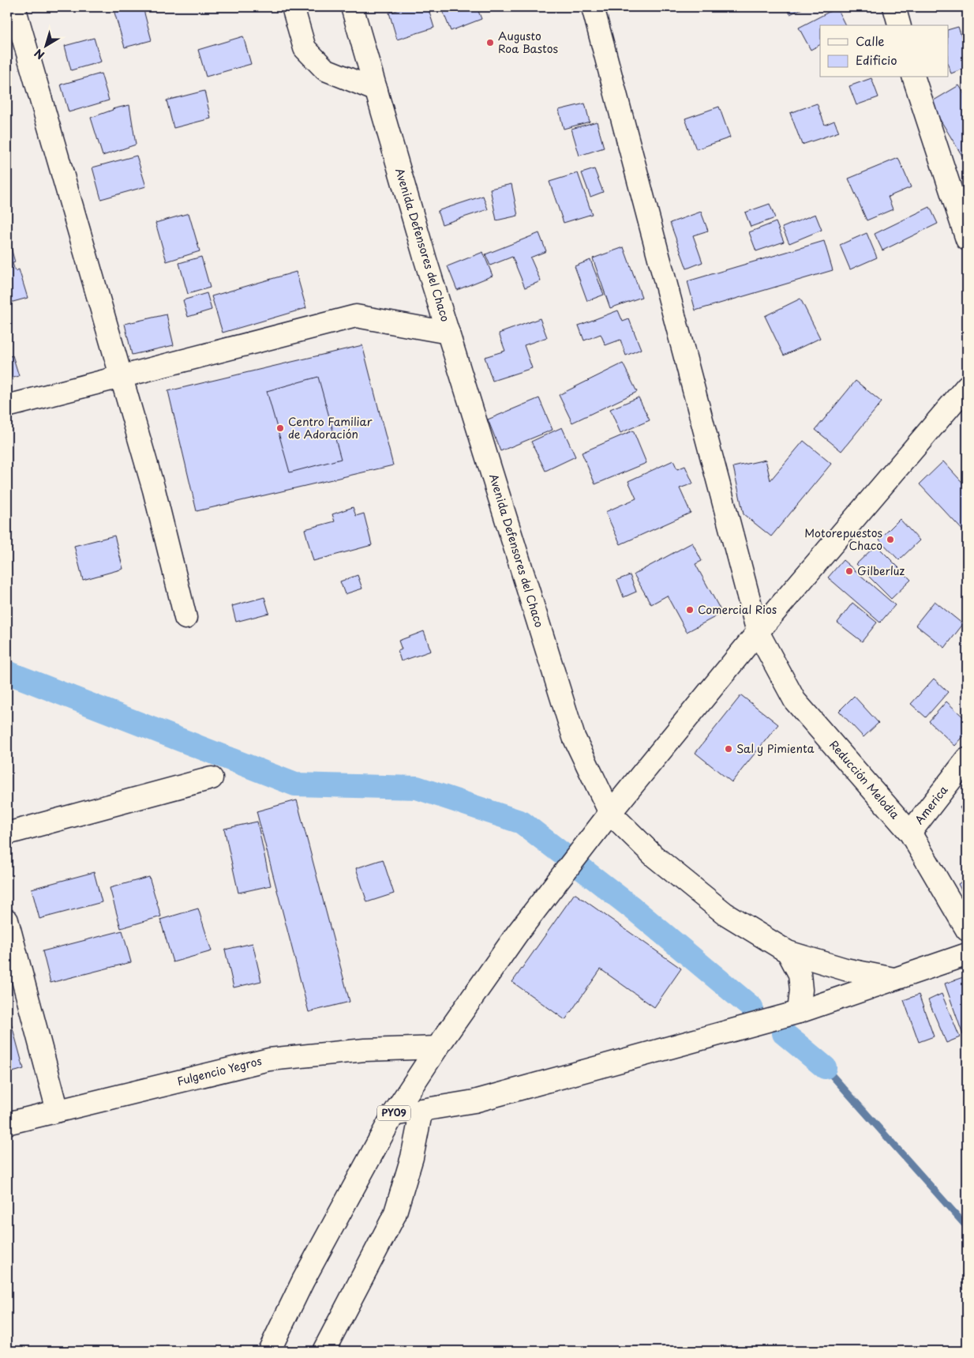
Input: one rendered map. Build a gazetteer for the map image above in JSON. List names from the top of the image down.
{
  "streets": {
    "main road": [
      "Avenida Defensores del Chaco",
      "Reducción Melodia",
      "America",
      "Fulgencio Yegros",
      "PY09"
    ]
  },
  "crossings": [
    ["Avenida Defensores del Chaco", "PY09"],
    ["Reducción Melodia", "America"],
    ["Reducción Melodia", "PY09"],
    ["Fulgencio Yegros", "PY09"]
  ],
  "places": [
    "Augusto Roa Bastos",
    "Centro Familiar de Adoración",
    "Motorepuestos Chaco",
    "Gilberluz",
    "Comercial Rios",
    "Sal y Pimienta"
  ],
  "legend": ["Calle", "Edificio"],
  "north": "bottom left"
}
